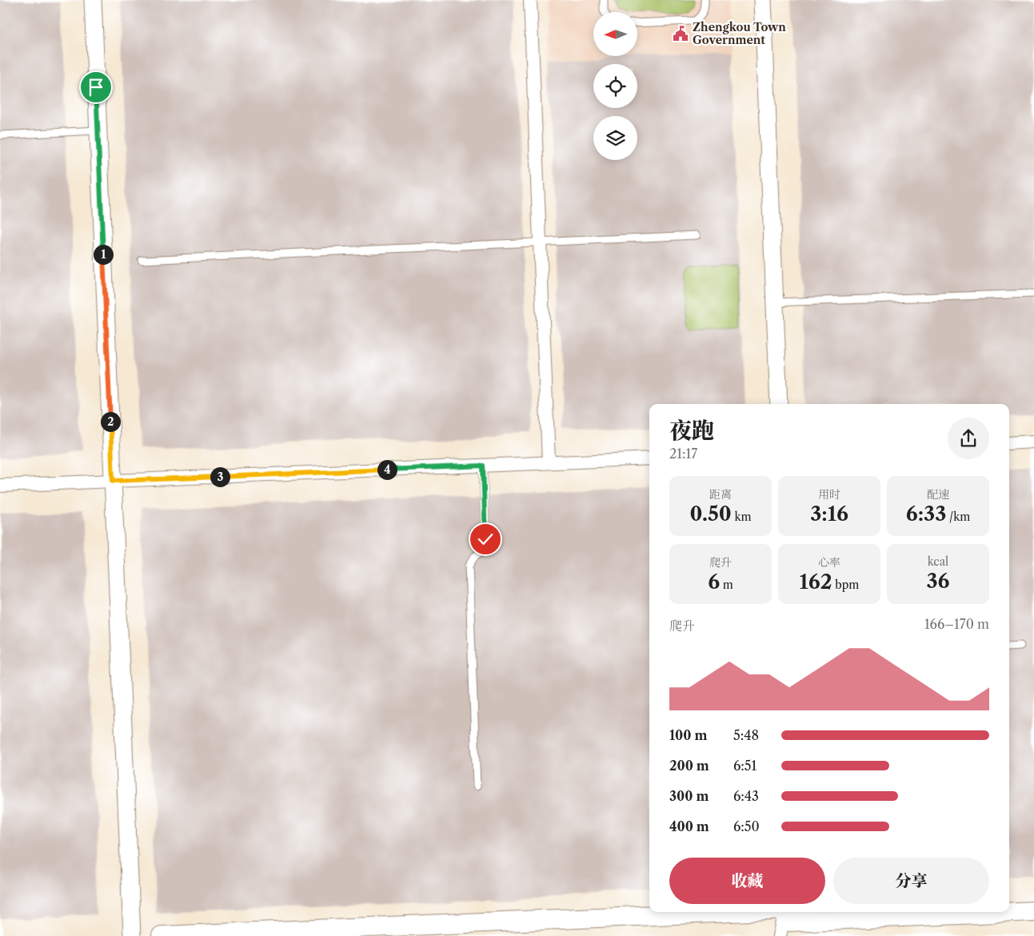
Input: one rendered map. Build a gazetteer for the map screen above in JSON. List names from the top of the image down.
{
  "places": {
    "public building": ["Zhengkou Town Government"]
  },
  "north": "left",
  "page": {
    "pins": [
      "1",
      "2",
      "4",
      "3"
    ],
    "heading": ["夜跑", "21:17"],
    "stats": [
      ["距离", "0.50 km"],
      ["用时", "3:16"],
      ["配速", "6:33 /km"],
      ["爬升", "6 m"],
      ["心率", "162 bpm"],
      ["kcal", "36"]
    ],
    "chart": ["爬升", "166–170 m"],
    "list": [
      {
        "name": "100 m",
        "note": "5:48"
      },
      {
        "name": "200 m",
        "note": "6:51"
      },
      {
        "name": "300 m",
        "note": "6:43"
      },
      {
        "name": "400 m",
        "note": "6:50"
      }
    ],
    "buttons": ["收藏", "分享"]
  }
}
